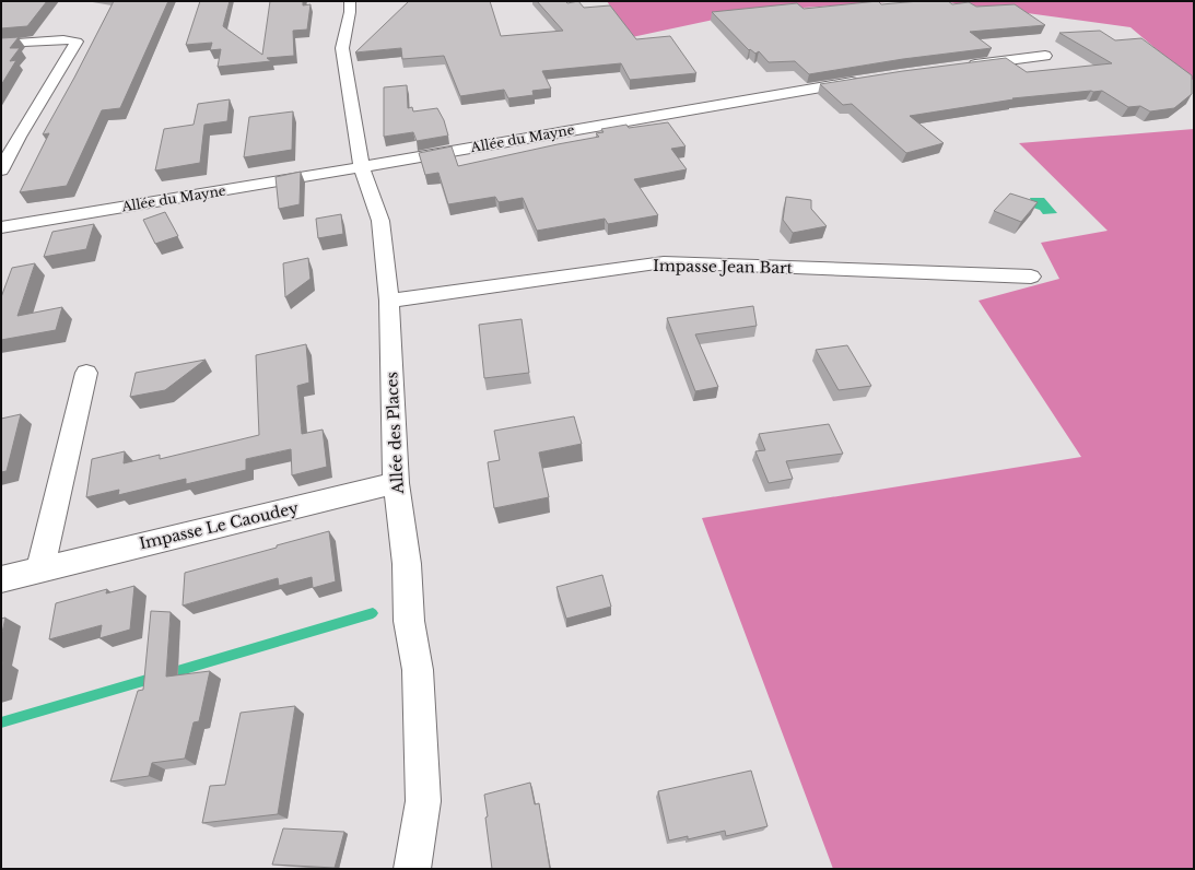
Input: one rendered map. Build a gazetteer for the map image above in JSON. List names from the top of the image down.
{
  "streets": {
    "street": [
      "Allée du Mayne",
      "Impasse Jean Bart",
      "Allée des Places",
      "Impasse Le Caoudey"
    ]
  },
  "crossings": [
    ["Allée du Mayne", "Allée des Places"],
    ["Impasse Jean Bart", "Allée des Places"],
    ["Allée des Places", "Impasse Le Caoudey"]
  ]
}
